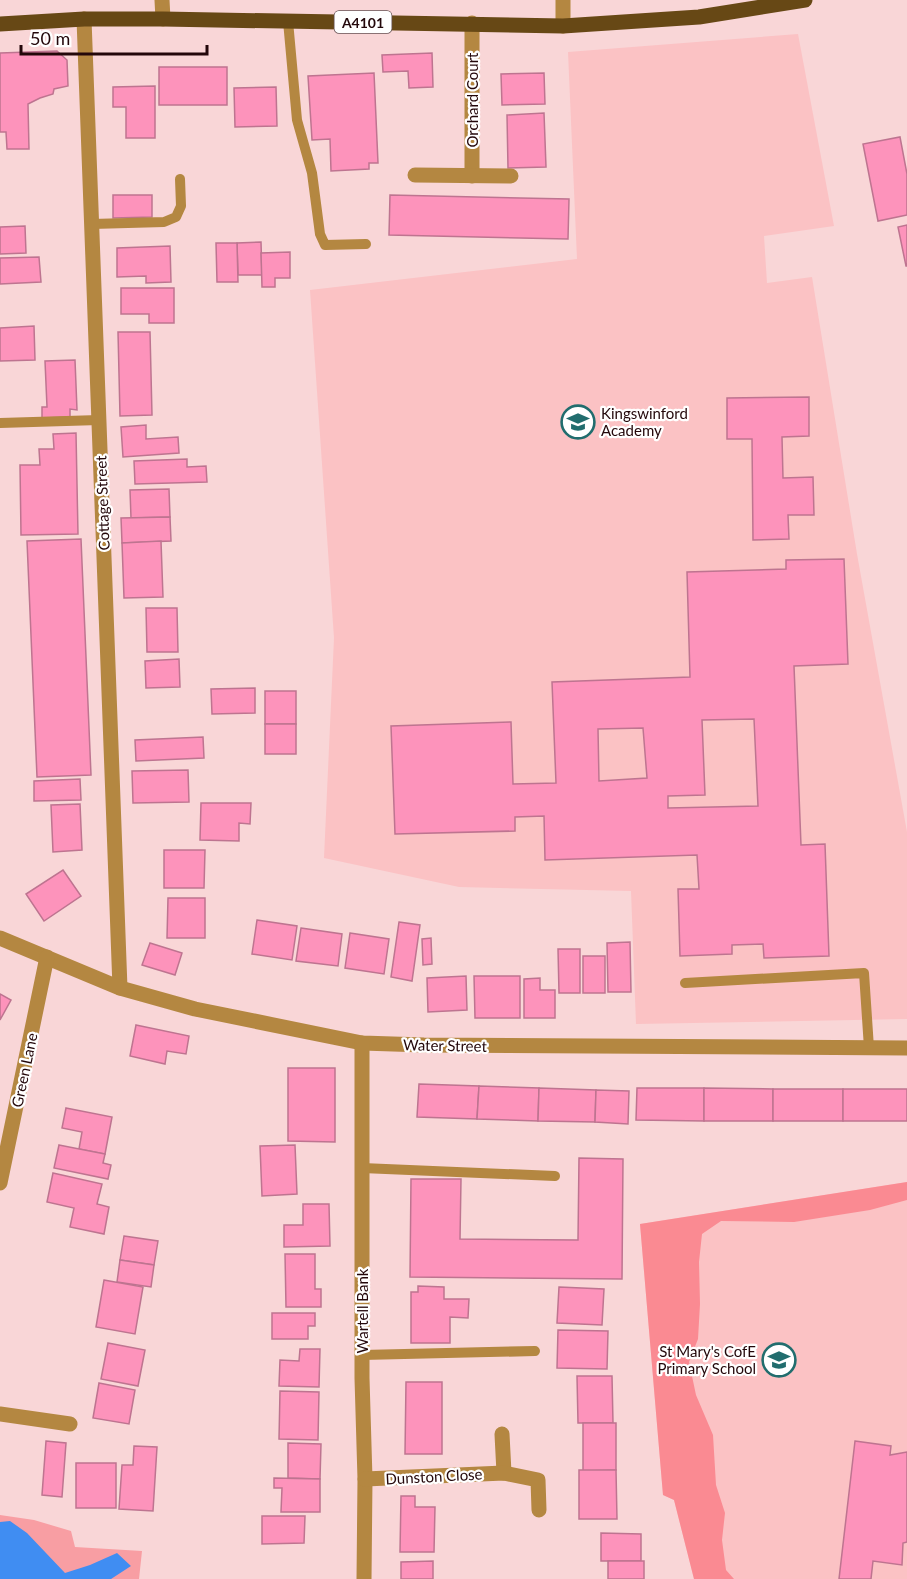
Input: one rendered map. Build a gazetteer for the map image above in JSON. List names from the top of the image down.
{
  "streets": {
    "main road": ["A4101"],
    "street": [
      "Orchard Court",
      "Cottage Street",
      "Water Street",
      "Green Lane",
      "Wartell Bank",
      "Dunston Close"
    ]
  },
  "crossings": [
    ["A4101", "Orchard Court"],
    ["A4101", "Cottage Street"],
    ["Cottage Street", "Water Street"],
    ["Water Street", "Green Lane"],
    ["Water Street", "Wartell Bank"],
    ["Wartell Bank", "Dunston Close"]
  ],
  "places": {
    "school or university": ["Kingswinford Academy", "St Mary's CofE Primary School"]
  },
  "scale_bar": "50 m"
}
